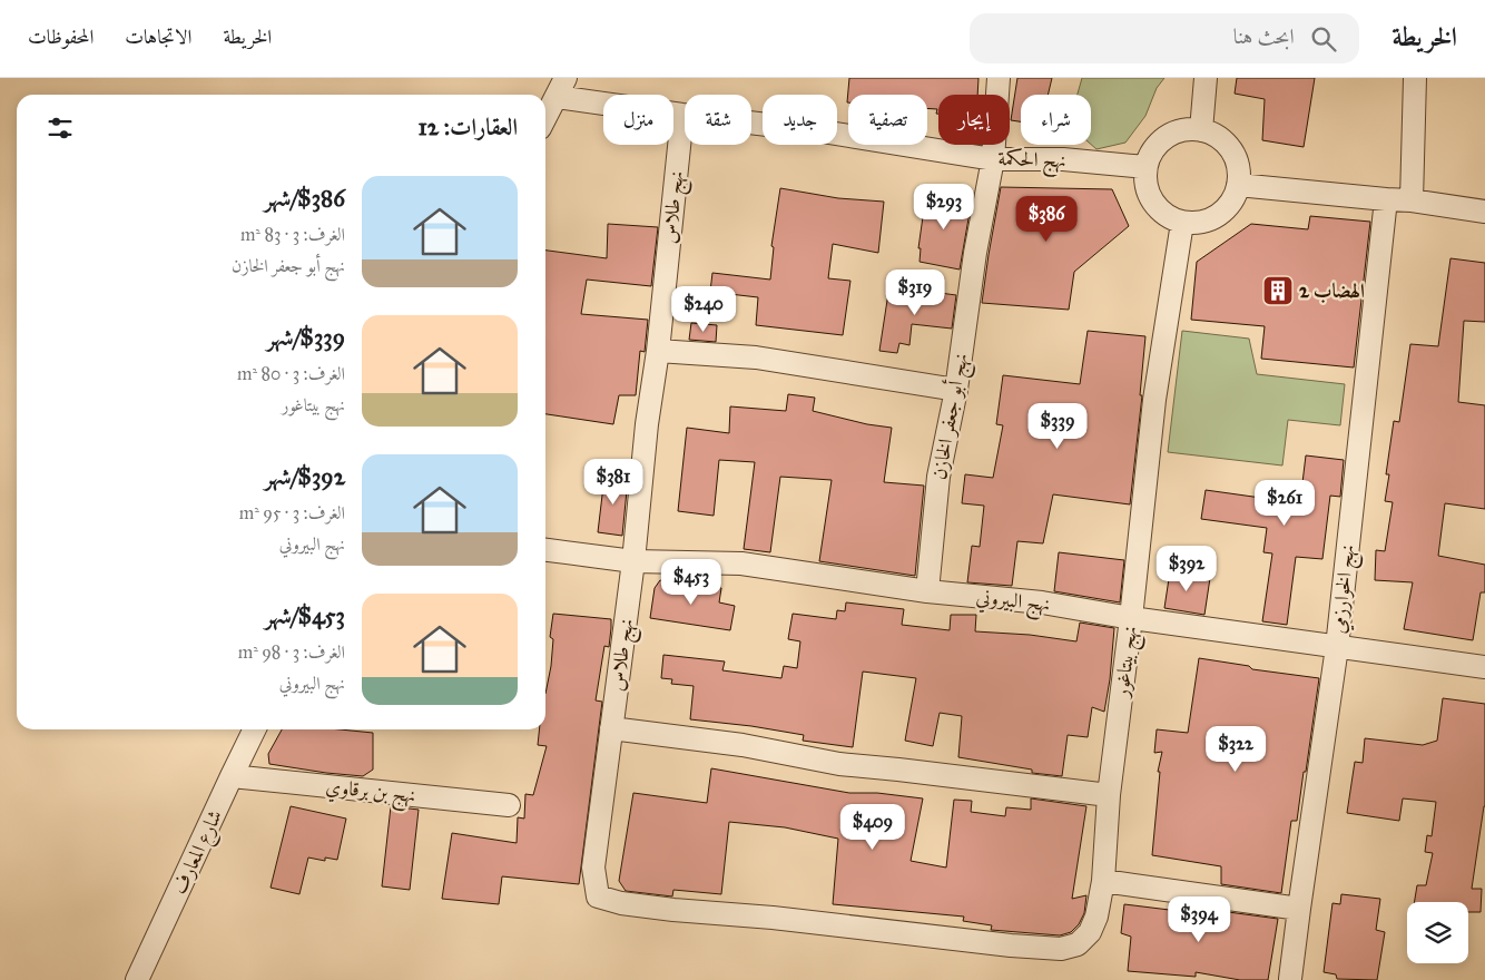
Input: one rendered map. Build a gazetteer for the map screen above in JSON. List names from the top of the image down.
{
  "streets": {
    "street": [
      "نهج الحكمة",
      "نهج طلاس",
      "نهج أبو جعفر الخازن",
      "نهج الخوارزمي",
      "نهج البيروني",
      "نهج بيتاغور",
      "نهج بن برقاوي",
      "شارع المعارف"
    ]
  },
  "crossings": [
    ["نهج الحكمة", "نهج طلاس"],
    ["نهج الحكمة", "نهج أبو جعفر الخازن"],
    ["نهج الحكمة", "نهج بيتاغور"],
    ["نهج طلاس", "نهج البيروني"],
    ["نهج طلاس", "نهج بيتاغور"],
    ["نهج أبو جعفر الخازن", "نهج البيروني"],
    ["نهج الخوارزمي", "نهج البيروني"],
    ["نهج البيروني", "نهج بيتاغور"],
    ["نهج بن برقاوي", "شارع المعارف"]
  ],
  "places": {
    "building": ["الهضاب 2"]
  },
  "page": {
    "header": "الخريطة",
    "search": "ابحث هنا",
    "nav": ["الخريطة", "الاتجاهات", "المحفوظات"],
    "chip": [
      "شراء",
      "إيجار",
      "تصفية",
      "جديد",
      "شقة",
      "منزل"
    ],
    "heading": "العقارات: 12",
    "list": [
      {
        "name": "$386/شهر",
        "note": "الغرف: 3 · 83 m² · نهج أبو جعفر الخازن"
      },
      {
        "name": "$339/شهر",
        "note": "الغرف: 3 · 80 m² · نهج بيتاغور"
      },
      {
        "name": "$392/شهر",
        "note": "الغرف: 3 · 95 m² · نهج البيروني"
      },
      {
        "name": "$453/شهر",
        "note": "الغرف: 3 · 98 m² · نهج البيروني"
      }
    ],
    "price": [
      "$293",
      "$386",
      "$319",
      "$240",
      "$339",
      "$381",
      "$261",
      "$392",
      "$453",
      "$322",
      "$409",
      "$394"
    ]
  }
}
